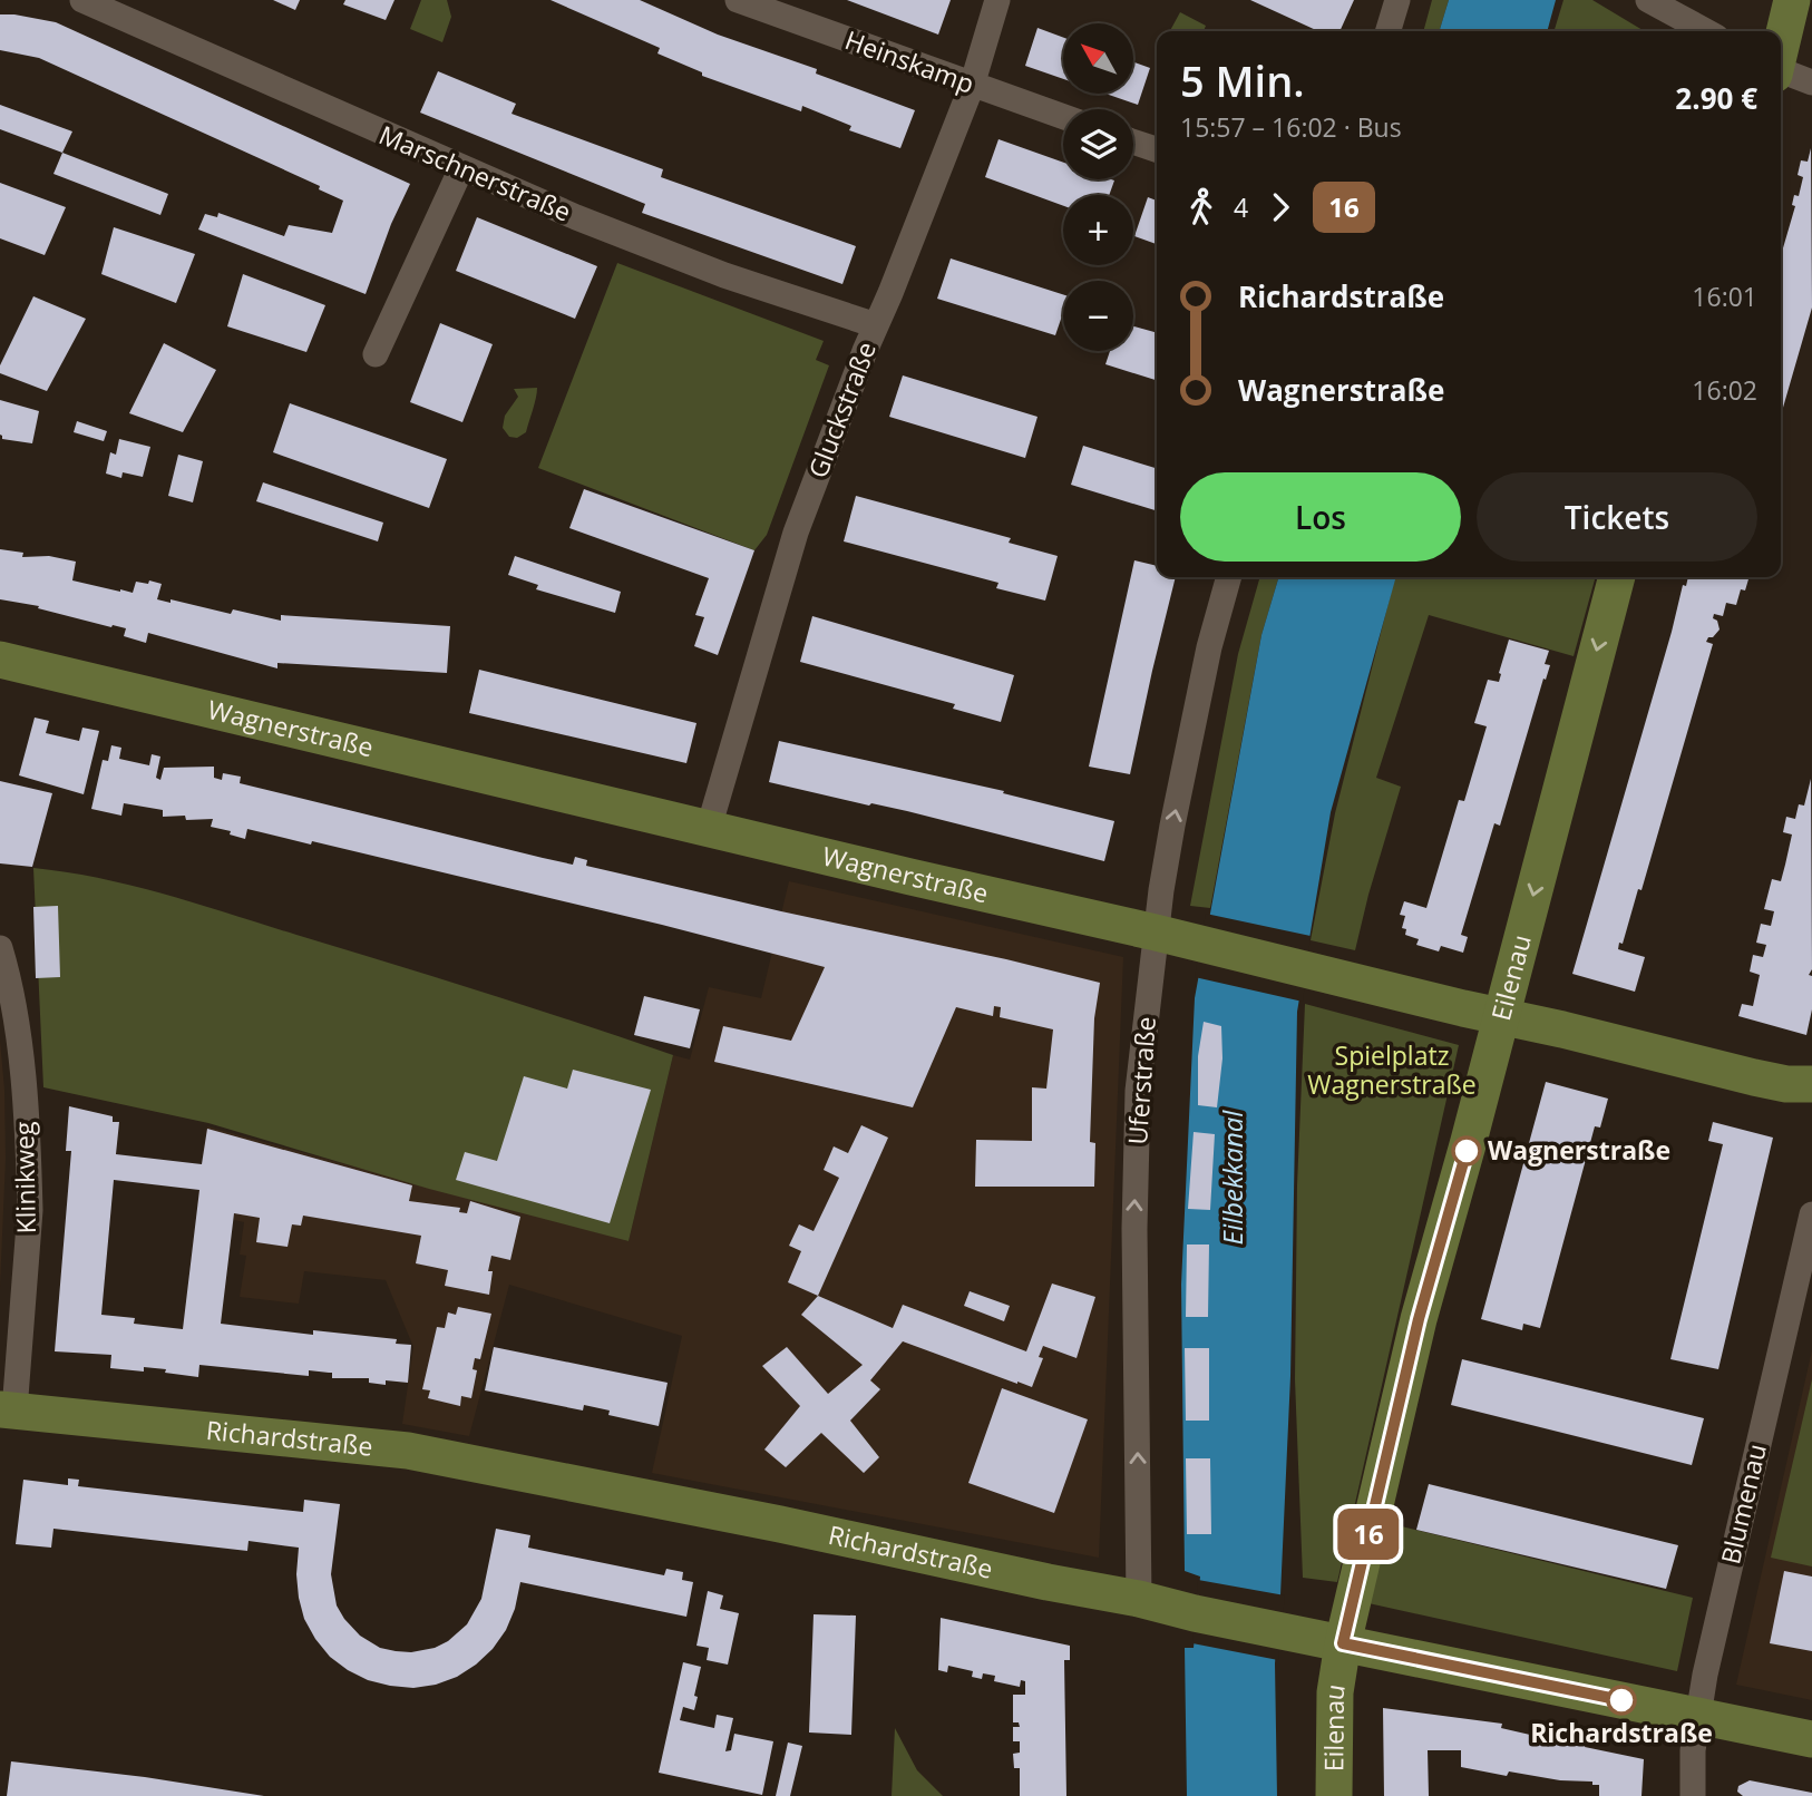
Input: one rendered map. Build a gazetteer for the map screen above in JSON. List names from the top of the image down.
{
  "streets": {
    "street": [
      "Heinskamp",
      "Marschnerstraße",
      "Gluckstraße",
      "Wagnerstraße",
      "Eilenau",
      "Uferstraße",
      "Klinikweg",
      "Richardstraße",
      "Blumenau"
    ]
  },
  "crossings": [
    ["Heinskamp", "Gluckstraße"],
    ["Marschnerstraße", "Gluckstraße"],
    ["Gluckstraße", "Wagnerstraße"],
    ["Wagnerstraße", "Eilenau"],
    ["Wagnerstraße", "Uferstraße"],
    ["Eilenau", "Richardstraße"],
    ["Uferstraße", "Richardstraße"],
    ["Klinikweg", "Richardstraße"],
    ["Richardstraße", "Blumenau"]
  ],
  "one_way": ["Eilenau", "Uferstraße"],
  "water": ["Eilbekkanal"],
  "parks": ["Spielplatz Wagnerstraße"],
  "places": ["Wagnerstraße", "Richardstraße"],
  "lines": ["bus line 16"],
  "north": "top left",
  "page": {
    "on_map": "16",
    "map_buttons": ["+", "−"],
    "heading": ["5 Min.", "15:57 – 16:02 · Bus", "2.90 €"],
    "legs": ["4", "16"],
    "list": [
      {
        "name": "Richardstraße",
        "value": "16:01"
      },
      {
        "name": "Wagnerstraße",
        "value": "16:02"
      }
    ],
    "buttons": ["Los", "Tickets"]
  }
}
